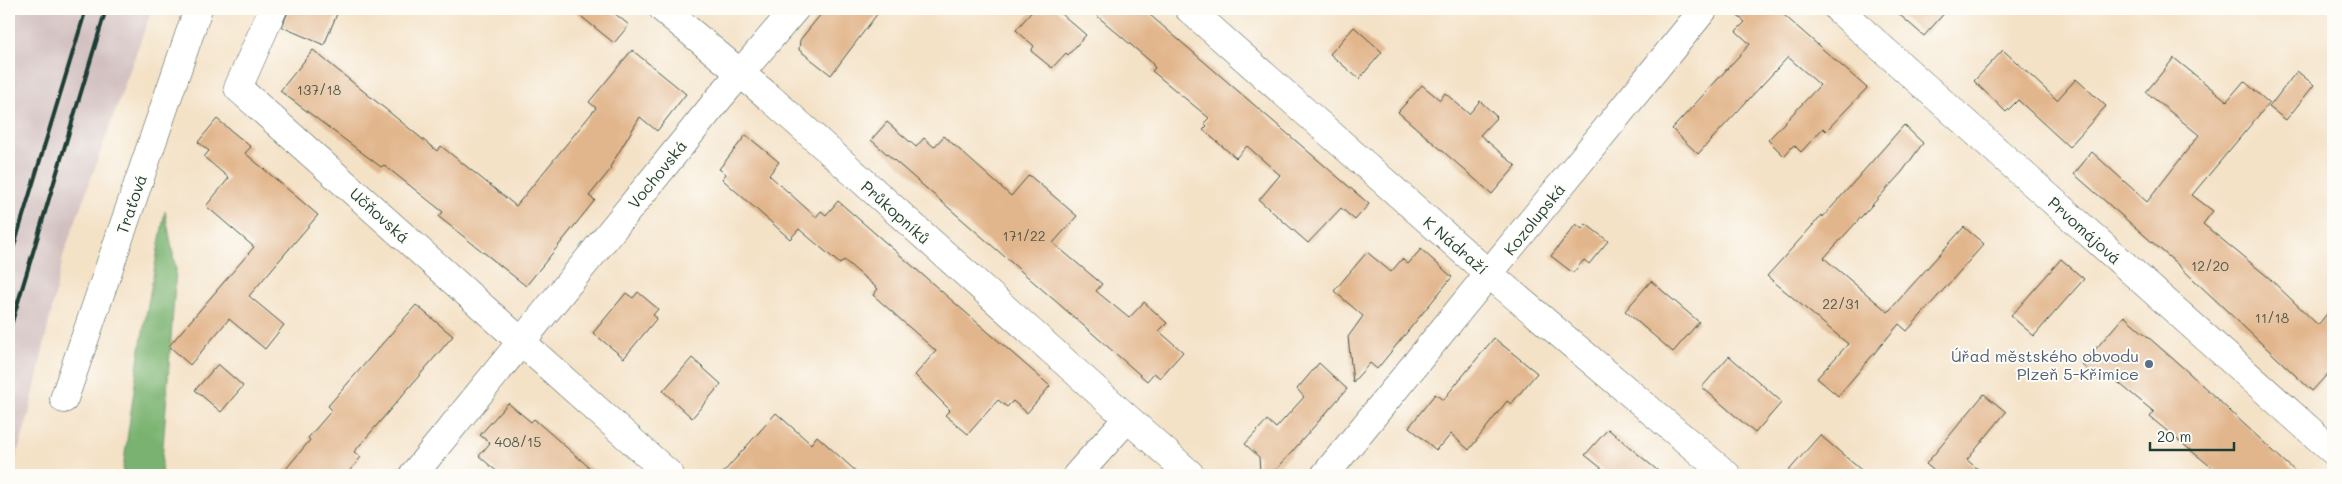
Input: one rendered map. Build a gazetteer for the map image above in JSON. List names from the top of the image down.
{
  "streets": {
    "street": [
      "Vochovská",
      "Traťová",
      "Průkopníků",
      "Učňovská",
      "Kozolupská",
      "Prvomájová",
      "K Nádraží"
    ]
  },
  "crossings": [
    ["Vochovská", "Průkopníků"],
    ["Vochovská", "Učňovská"],
    ["Kozolupská", "K Nádraží"]
  ],
  "places": ["Úřad městského obvodu Plzeň 5-Křimice"],
  "house_numbers": [
    "137/18",
    "171/22",
    "12/20",
    "22/31",
    "11/18",
    "408/15"
  ],
  "scale_bar": "20 m"
}
